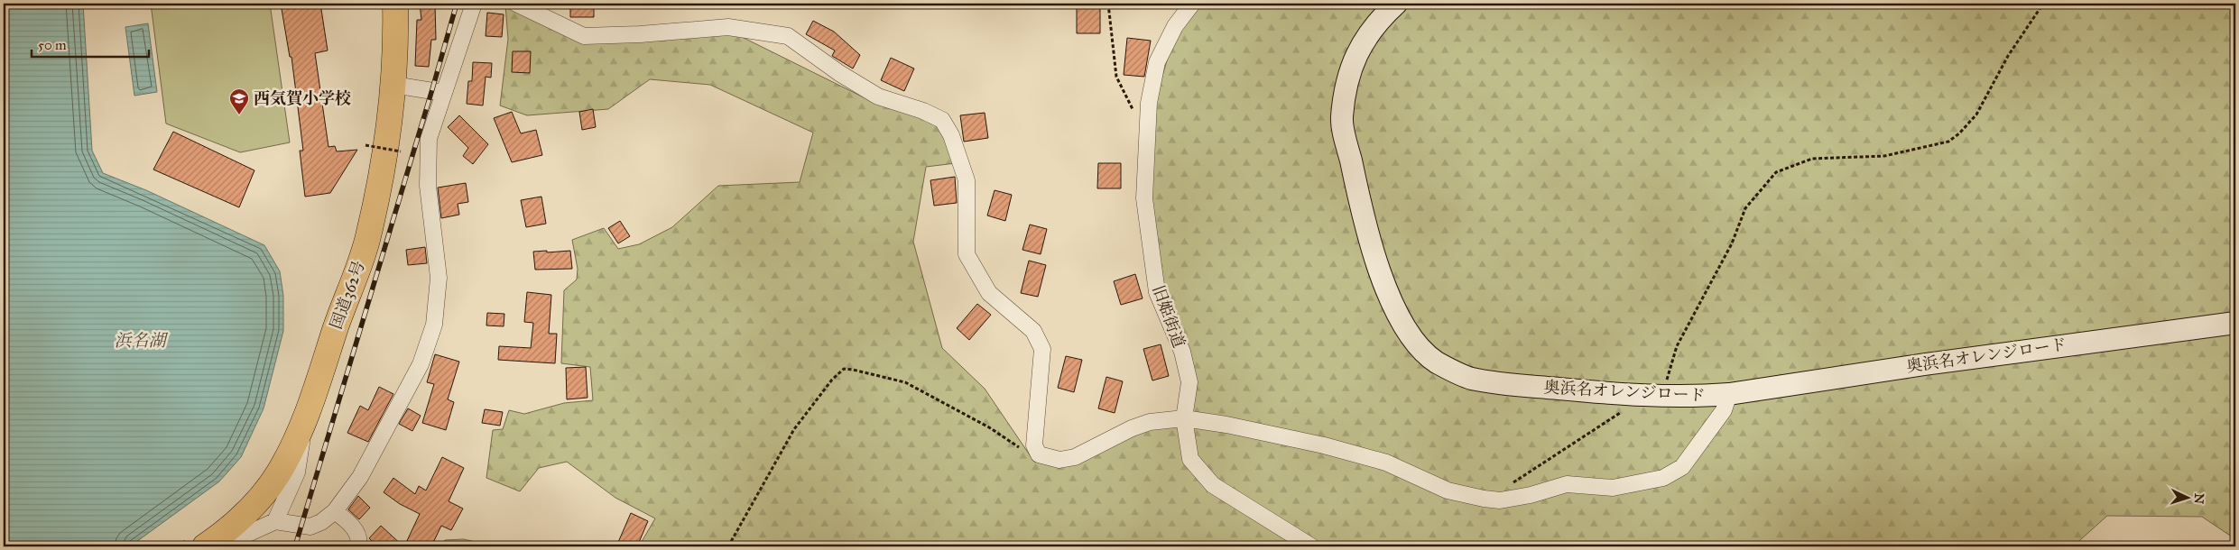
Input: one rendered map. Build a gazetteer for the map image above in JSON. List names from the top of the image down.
{
  "streets": {
    "highway": ["国道362号"],
    "street": ["旧姫街道", "奥浜名オレンジロード"]
  },
  "water": ["浜名湖"],
  "places": {
    "school or university": ["西気賀小学校"]
  },
  "scale_bar": "50 m",
  "north": "right"
}
